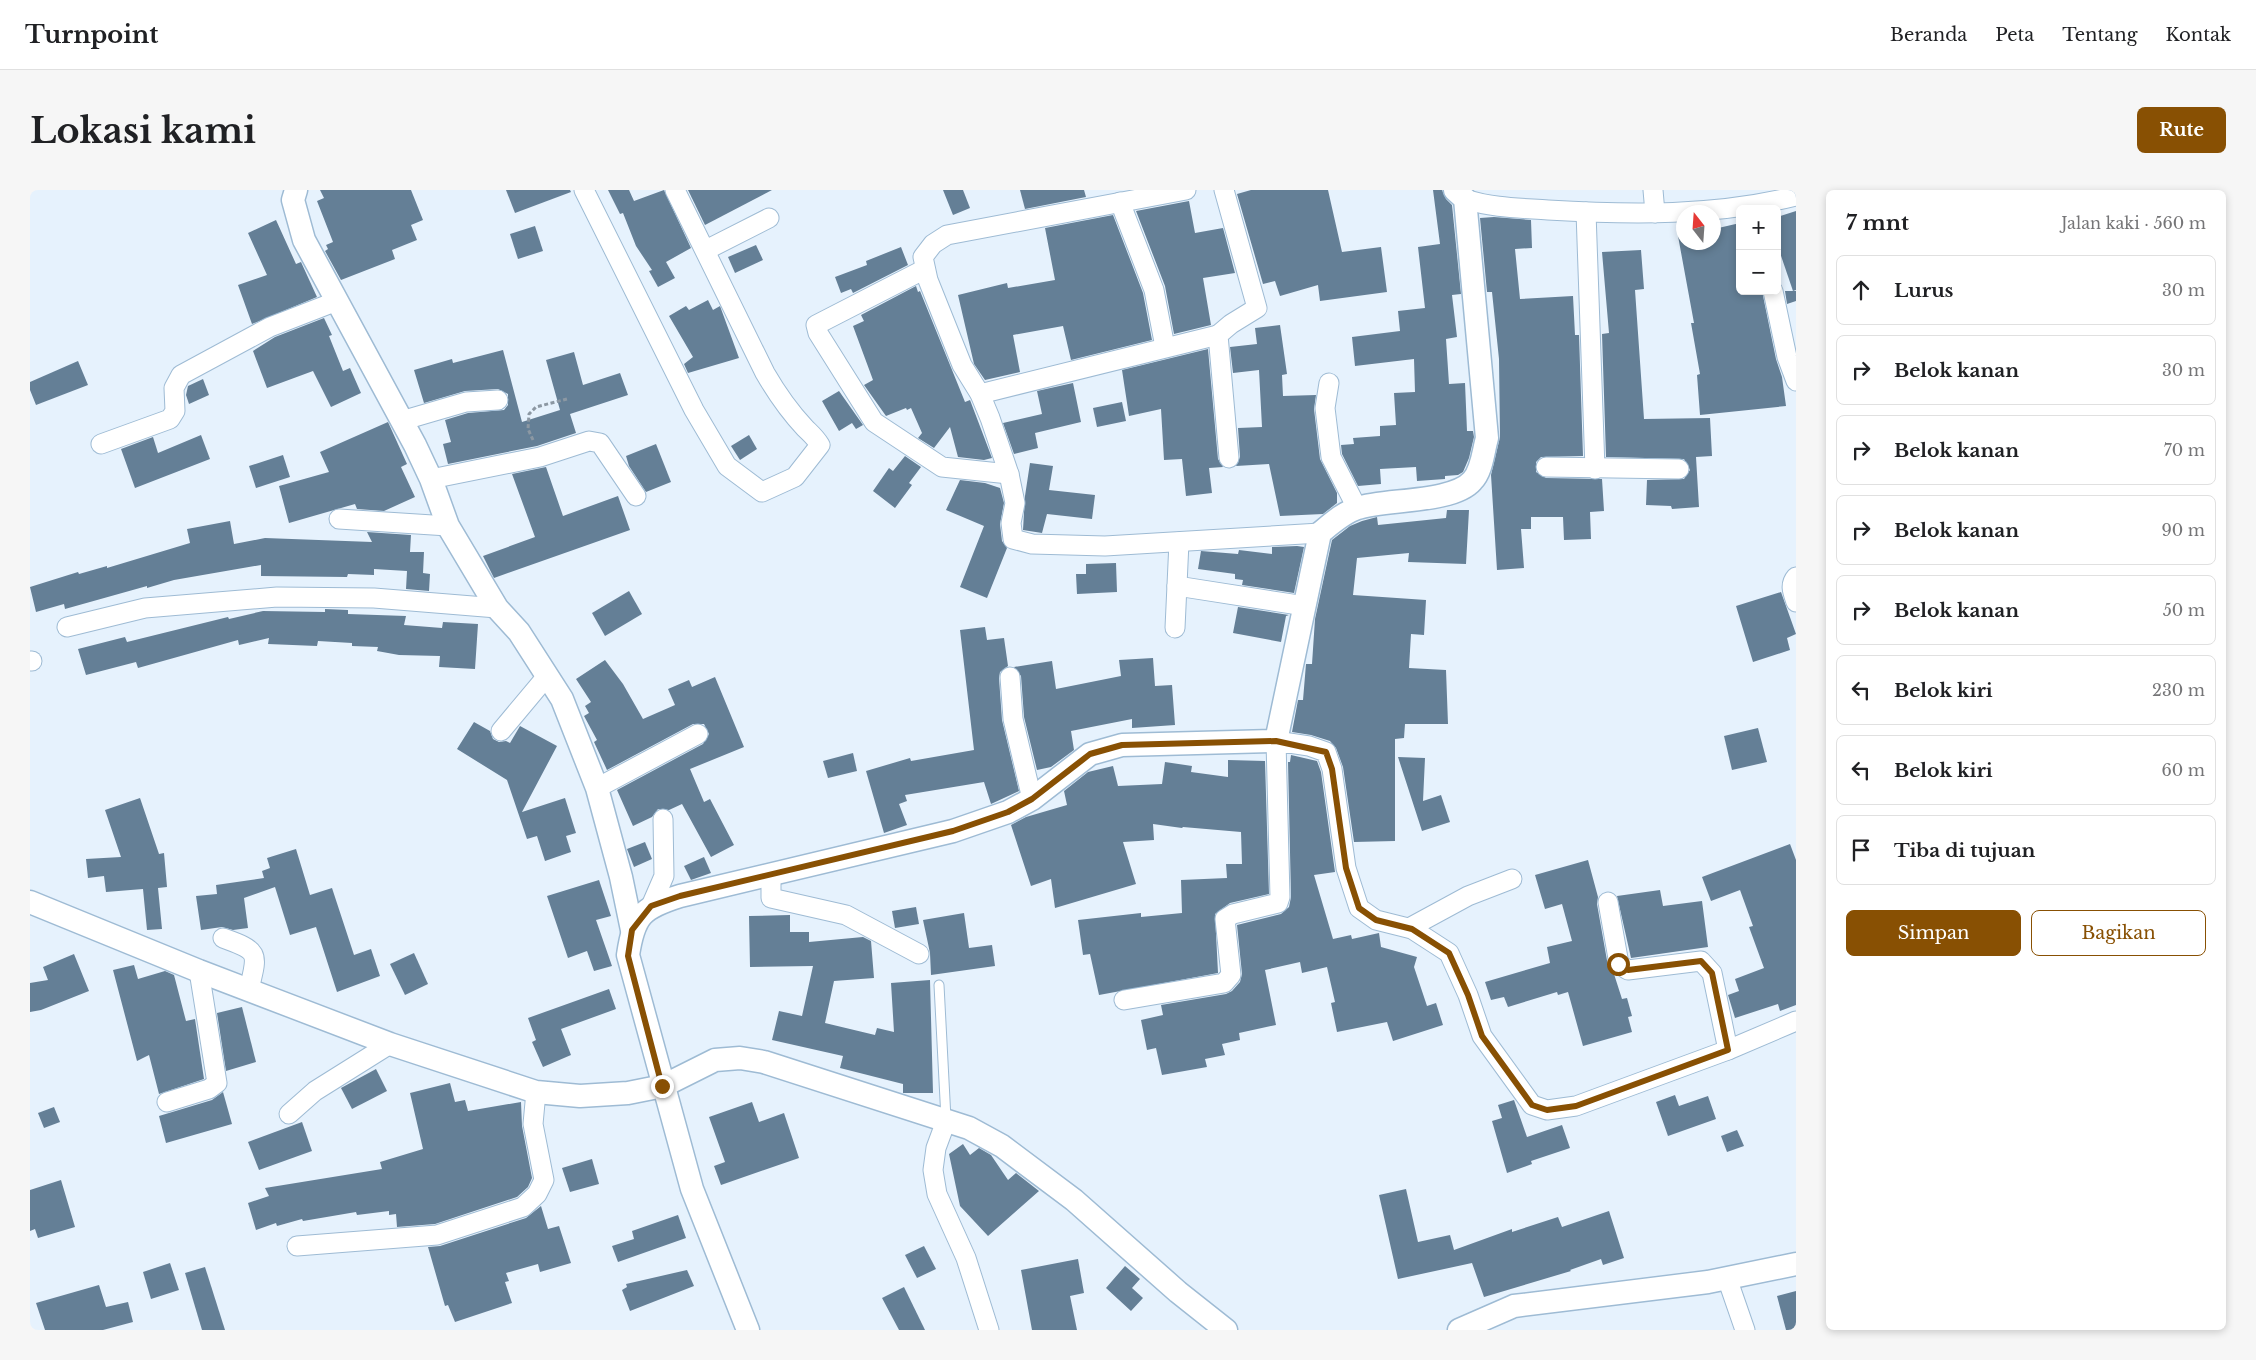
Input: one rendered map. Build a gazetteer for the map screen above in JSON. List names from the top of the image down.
{
  "north": "top",
  "page": {
    "header": "Turnpoint",
    "nav": [
      "Beranda",
      "Peta",
      "Tentang",
      "Kontak"
    ],
    "buttons": [
      "Rute",
      ["Simpan", "Bagikan"]
    ],
    "title": "Lokasi kami",
    "heading": ["7 mnt", "Jalan kaki · 560 m"],
    "map_buttons": ["+", "−"],
    "list": [
      ["Lurus", "30 m"],
      ["Belok kanan", "30 m"],
      ["Belok kanan", "70 m"],
      ["Belok kanan", "90 m"],
      ["Belok kanan", "50 m"],
      ["Belok kiri", "230 m"],
      ["Belok kiri", "60 m"],
      "Tiba di tujuan"
    ]
  }
}
